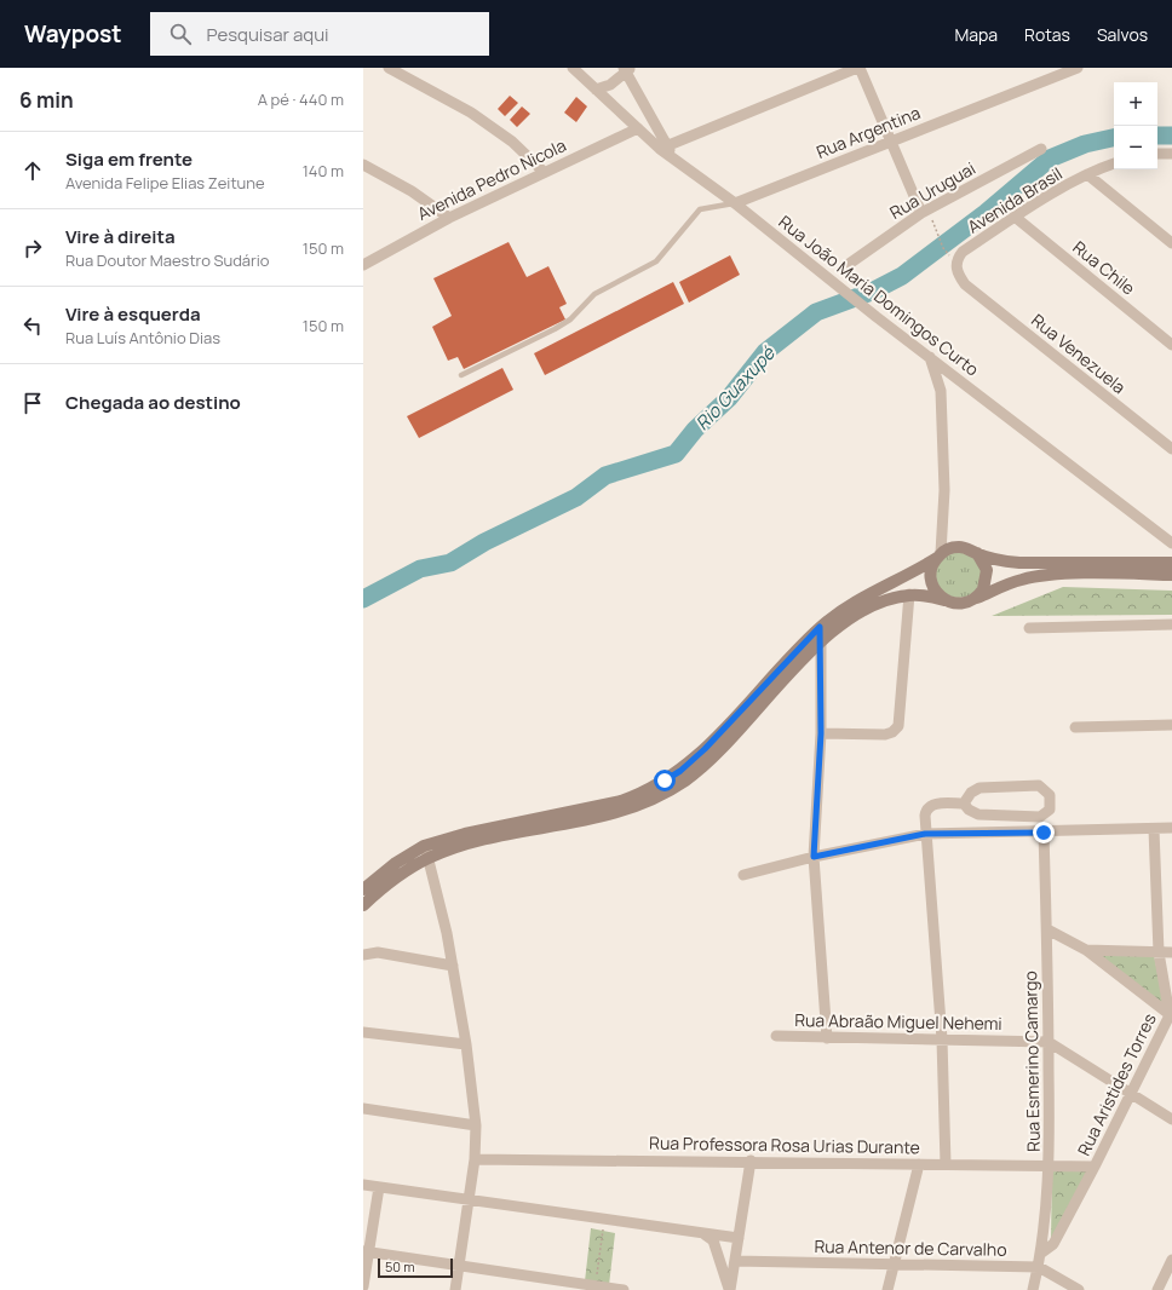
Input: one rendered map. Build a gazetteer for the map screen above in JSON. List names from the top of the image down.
{
  "streets": {
    "street": [
      "Rua Argentina",
      "Avenida Pedro Nicola",
      "Rua Uruguai",
      "Avenida Brasil",
      "Rua Chile",
      "Rua João Maria Domingos Curto",
      "Rua Venezuela",
      "Rua Abraão Miguel Nehemi",
      "Rua Esmerino Camargo",
      "Rua Aristides Torres",
      "Rua Professora Rosa Urias Durante",
      "Rua Antenor de Carvalho"
    ]
  },
  "crossings": [
    ["Rua Argentina", "Rua João Maria Domingos Curto"],
    ["Avenida Pedro Nicola", "Rua João Maria Domingos Curto"],
    ["Avenida Brasil", "Rua Chile"],
    ["Avenida Brasil", "Rua Venezuela"],
    ["Rua Abraão Miguel Nehemi", "Rua Esmerino Camargo"],
    ["Rua Esmerino Camargo", "Rua Aristides Torres"],
    ["Rua Esmerino Camargo", "Rua Professora Rosa Urias Durante"],
    ["Rua Esmerino Camargo", "Rua Antenor de Carvalho"],
    ["Rua Aristides Torres", "Rua Professora Rosa Urias Durante"]
  ],
  "water": ["Rio Guaxupé"],
  "scale_bar": "50 m",
  "page": {
    "header": "Waypost",
    "search": "Pesquisar aqui",
    "nav": ["Mapa", "Rotas", "Salvos"],
    "heading": ["6 min", "A pé · 440 m"],
    "map_buttons": ["+", "−"],
    "list": [
      ["Siga em frente", "Avenida Felipe Elias Zeitune", "140 m"],
      ["Vire à direita", "Rua Doutor Maestro Sudário", "150 m"],
      ["Vire à esquerda", "Rua Luís Antônio Dias", "150 m"],
      "Chegada ao destino"
    ],
    "scale": "50 m"
  }
}
